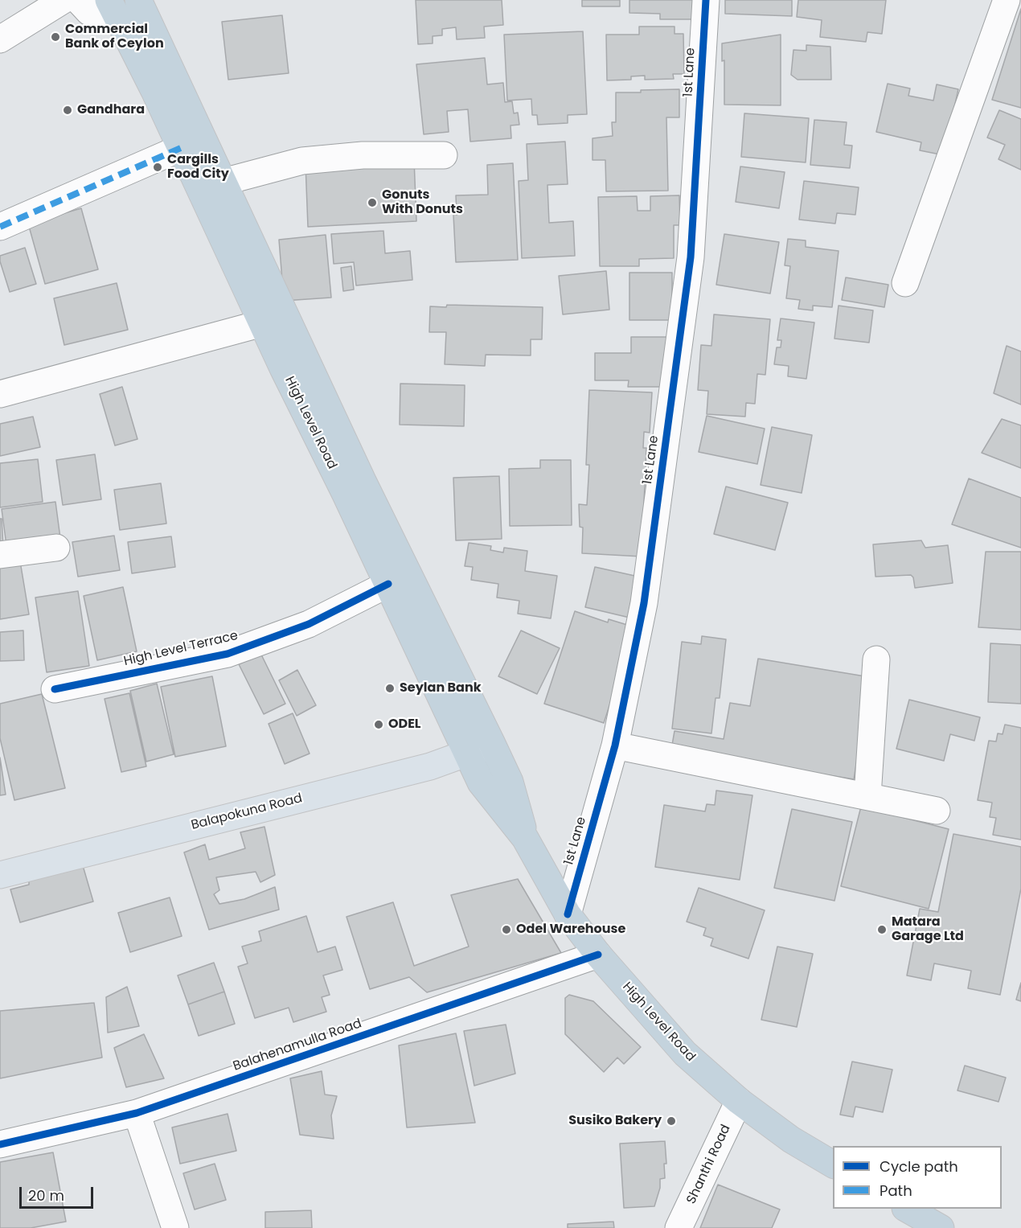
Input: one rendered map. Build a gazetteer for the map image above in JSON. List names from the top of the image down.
{
  "streets": {
    "highway": ["High Level Road"],
    "main road": ["Balapokuna Road"],
    "street": [
      "1st Lane",
      "High Level Terrace",
      "Balahenamulla Road",
      "Shanthi Road"
    ]
  },
  "crossings": [
    ["1st Lane", "High Level Road"],
    ["High Level Road", "High Level Terrace"],
    ["High Level Road", "Balapokuna Road"],
    ["High Level Road", "Balahenamulla Road"],
    ["High Level Road", "Shanthi Road"]
  ],
  "places": [
    "Commercial Bank of Ceylon",
    "Gandhara",
    "Cargills Food City",
    "Gonuts With Donuts",
    "Seylan Bank",
    "ODEL",
    "Odel Warehouse",
    "Matara Garage Ltd",
    "Susiko Bakery"
  ],
  "legend": ["Cycle path", "Path"],
  "scale_bar": "20 m"
}
